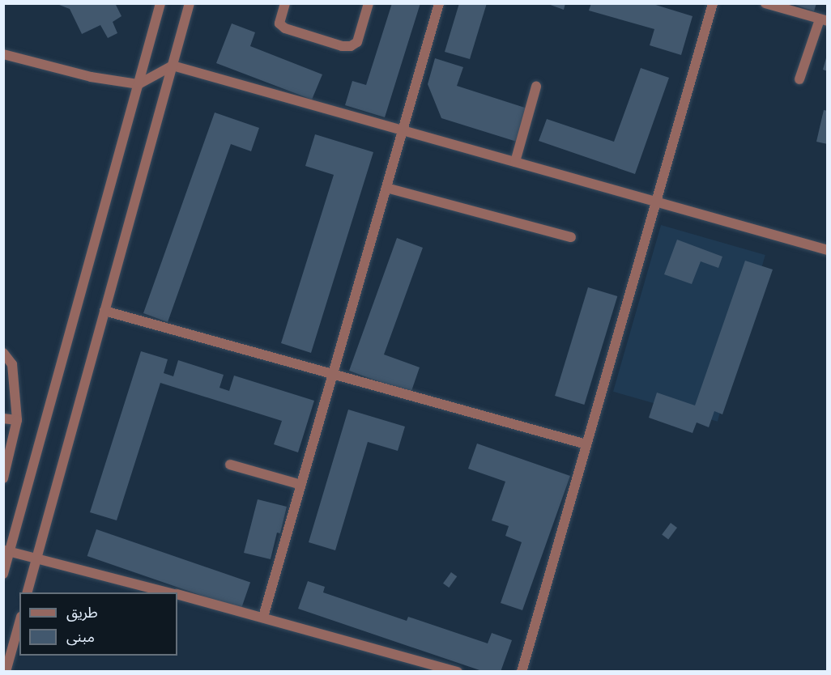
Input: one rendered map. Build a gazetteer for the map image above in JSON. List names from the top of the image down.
{
  "legend": ["طريق", "مبنى"]
}
